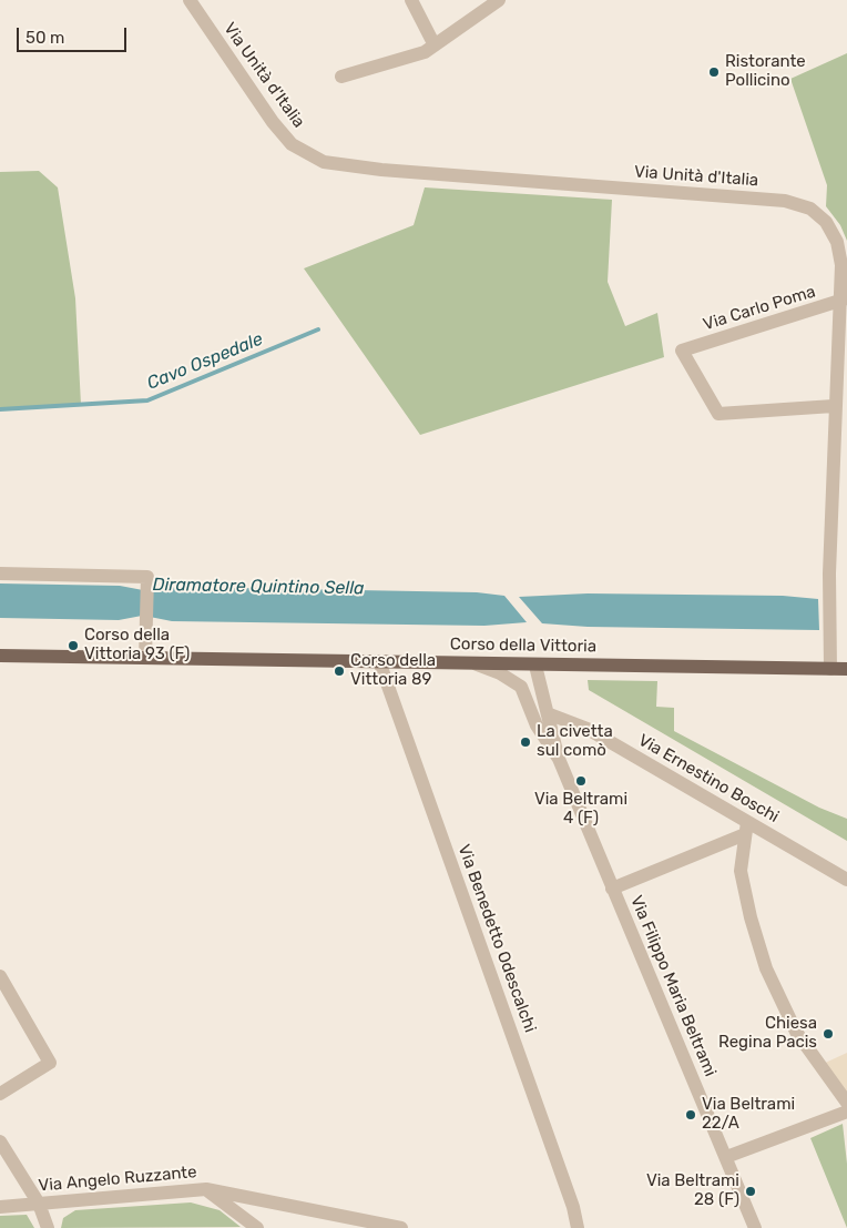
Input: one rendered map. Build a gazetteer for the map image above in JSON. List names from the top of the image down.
{
  "streets": {
    "main road": ["Corso della Vittoria"],
    "street": [
      "Via Unità d'Italia",
      "Via Carlo Poma",
      "Via Ernestino Boschi",
      "Via Benedetto Odescalchi",
      "Via Filippo Maria Beltrami",
      "Via Angelo Ruzzante"
    ]
  },
  "crossings": [
    ["Via Unità d'Italia", "Via Carlo Poma"],
    ["Via Unità d'Italia", "Corso della Vittoria"],
    ["Corso della Vittoria", "Via Benedetto Odescalchi"],
    ["Corso della Vittoria", "Via Filippo Maria Beltrami"],
    ["Via Ernestino Boschi", "Via Filippo Maria Beltrami"]
  ],
  "water": ["Cavo Ospedale", "Diramatore Quintino Sella"],
  "places": [
    "Ristorante Pollicino",
    "Corso della Vittoria 93 (F)",
    "Corso della Vittoria 89",
    "La civetta sul comò",
    "Via Beltrami 4 (F)",
    "Chiesa Regina Pacis",
    "Via Beltrami 22/A",
    "Via Beltrami 28 (F)"
  ],
  "scale_bar": "50 m"
}
